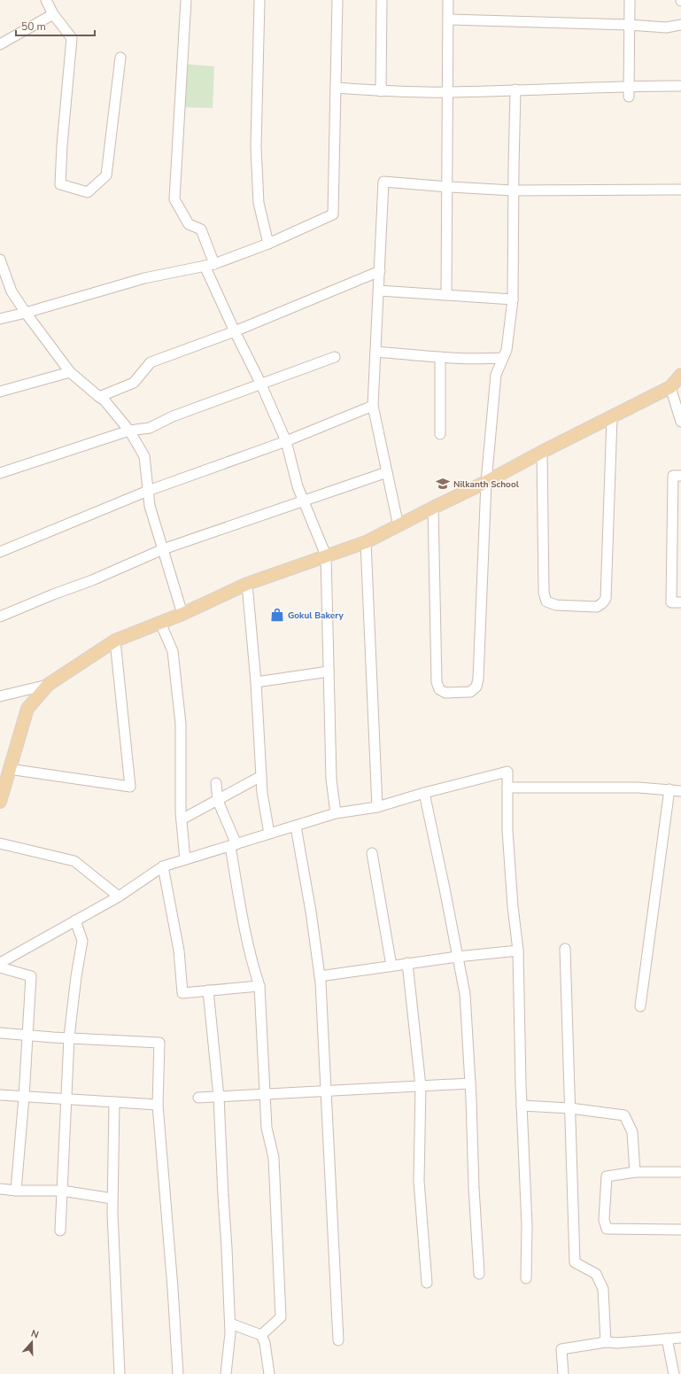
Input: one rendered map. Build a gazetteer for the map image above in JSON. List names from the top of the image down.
{
  "places": {
    "school or university": ["Nilkanth School"],
    "shop": ["Gokul Bakery"]
  },
  "scale_bar": "50 m",
  "north": "top"
}
